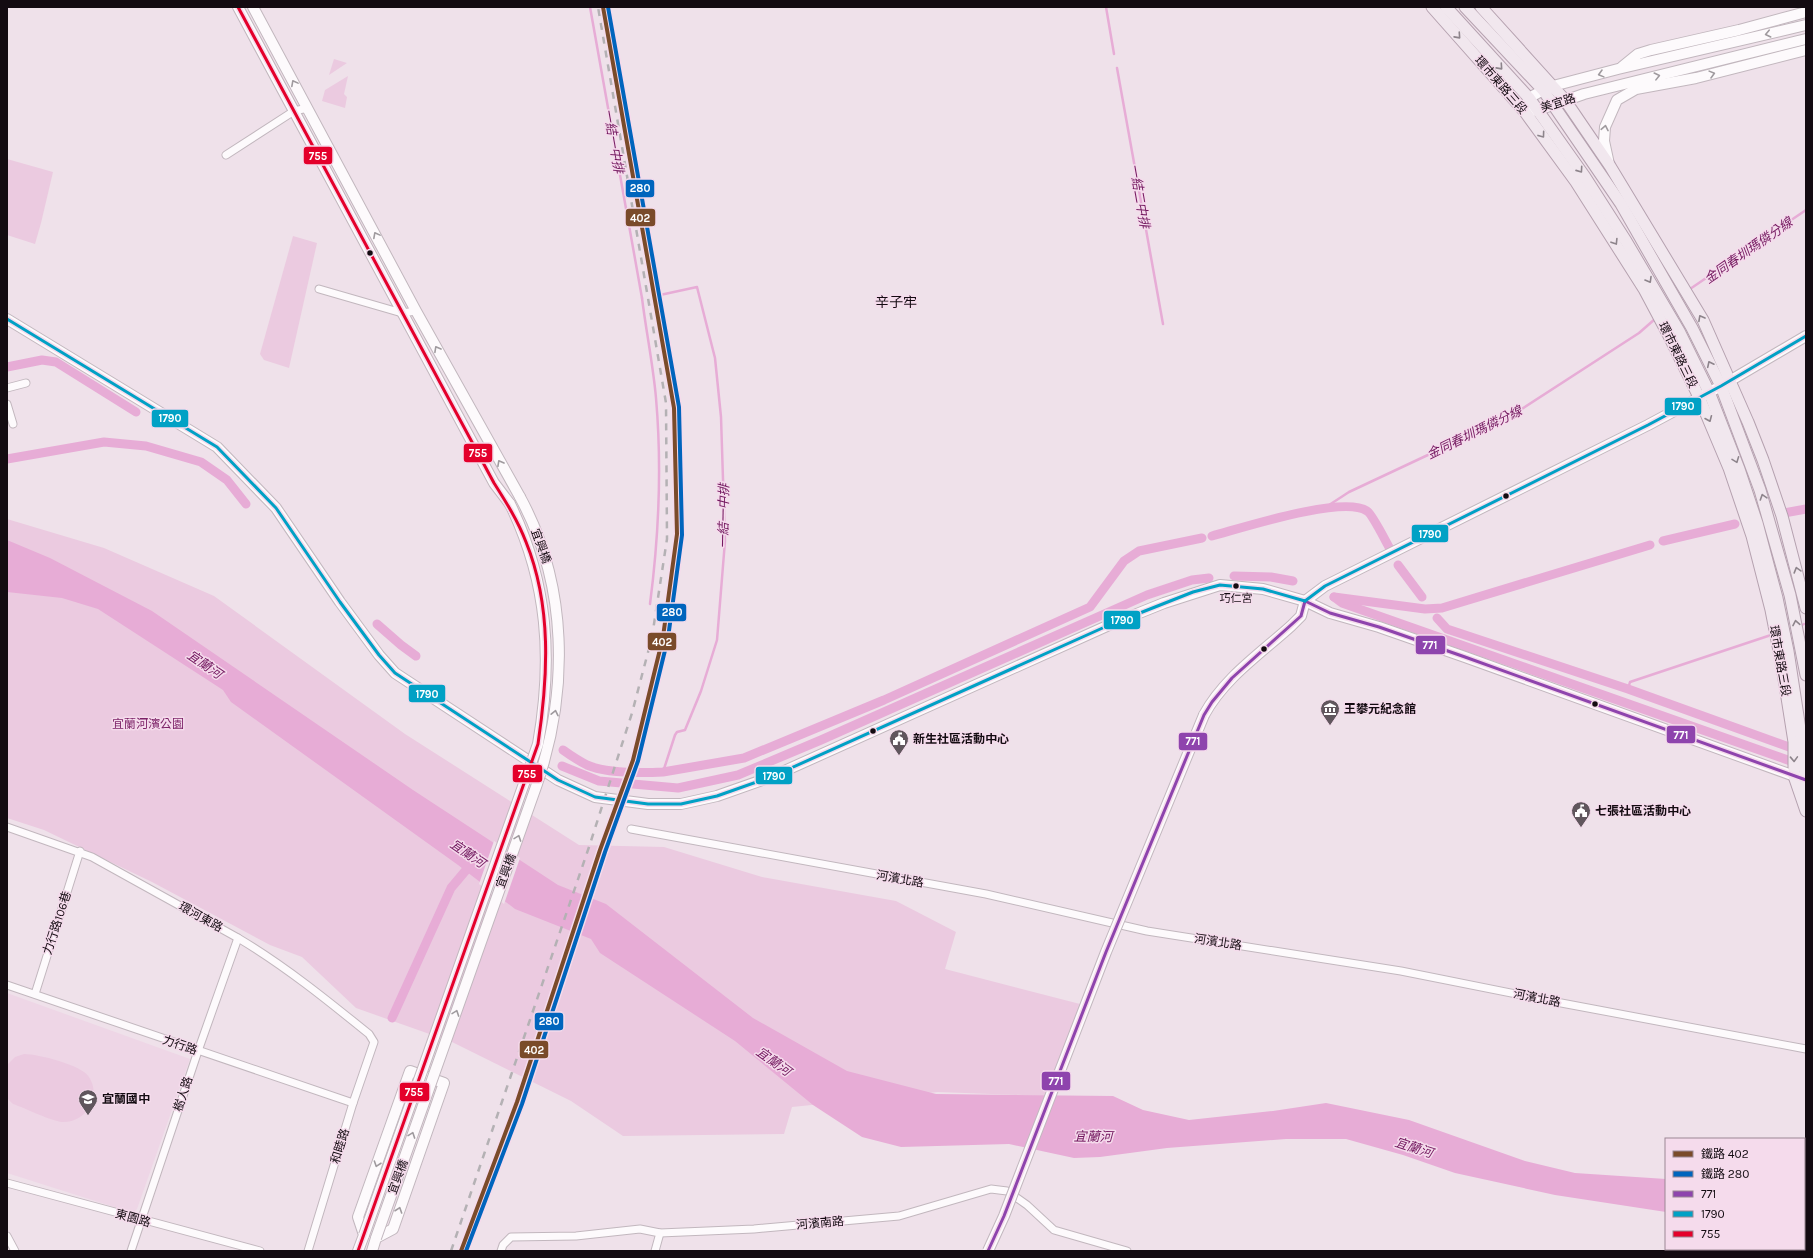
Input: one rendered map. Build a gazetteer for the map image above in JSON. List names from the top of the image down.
{
  "streets": {
    "main road": ["環市東路三段"],
    "street": [
      "美宜路",
      "宜興橋",
      "河濱北路",
      "環河東路",
      "力行路106巷",
      "力行路",
      "樹人路",
      "和睦路",
      "東園路",
      "河濱南路"
    ]
  },
  "crossings": [
    ["環市東路三段", "美宜路"],
    ["環河東路", "力行路106巷"],
    ["環河東路", "樹人路"],
    ["環河東路", "和睦路"],
    ["力行路106巷", "力行路"],
    ["力行路", "樹人路"],
    ["力行路", "和睦路"],
    ["樹人路", "東園路"]
  ],
  "districts": ["辛子牢"],
  "water": [
    "一結一中排",
    "一結二中排",
    "金同春圳瑪僯分線",
    "宜蘭河"
  ],
  "parks": ["宜蘭河濱公園"],
  "places": {
    "other": ["巧仁宮"],
    "museum": ["王攀元紀念館"],
    "public building": ["新生社區活動中心", "七張社區活動中心"],
    "school or university": ["宜蘭國中"]
  },
  "lines": [
    "rail line 402",
    "rail line 280",
    "transit line 755",
    "transit line 1790",
    "transit line 771"
  ],
  "legend": [
    "鐵路 402",
    "鐵路 280",
    "771",
    "1790",
    "755"
  ]
}
